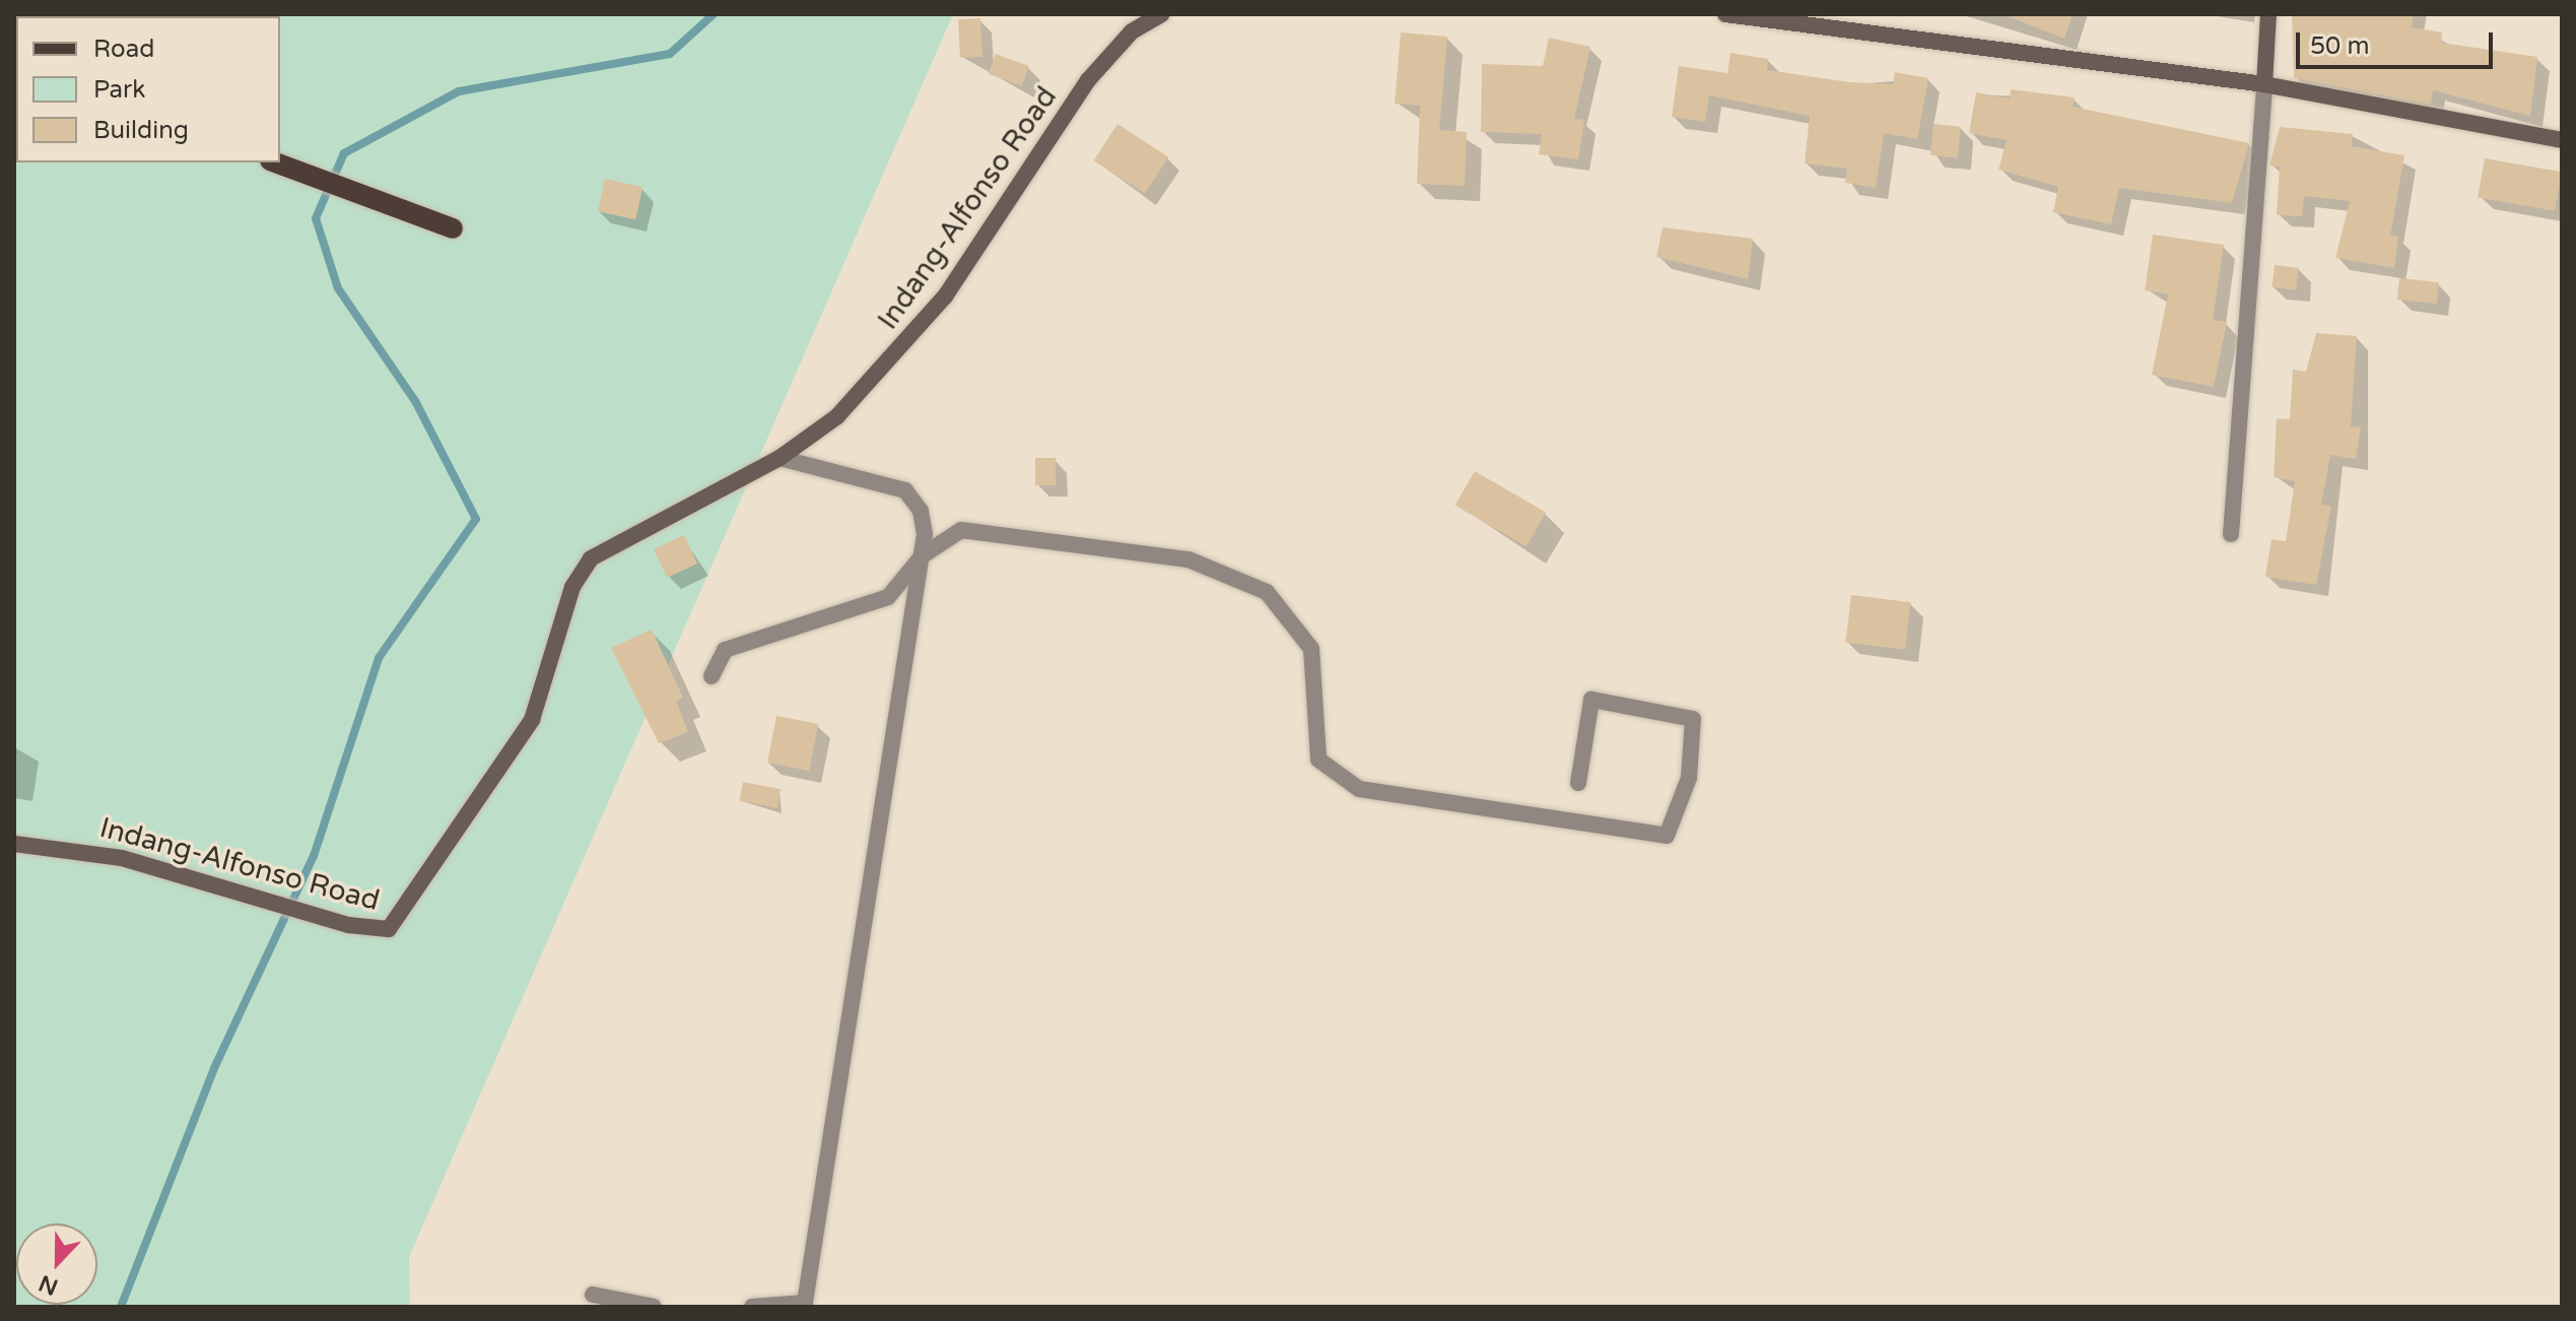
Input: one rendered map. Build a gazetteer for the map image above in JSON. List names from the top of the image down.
{
  "streets": {
    "main road": ["Indang-Alfonso Road"]
  },
  "legend": ["Road", "Park", "Building"],
  "scale_bar": "50 m",
  "north": "bottom"
}
